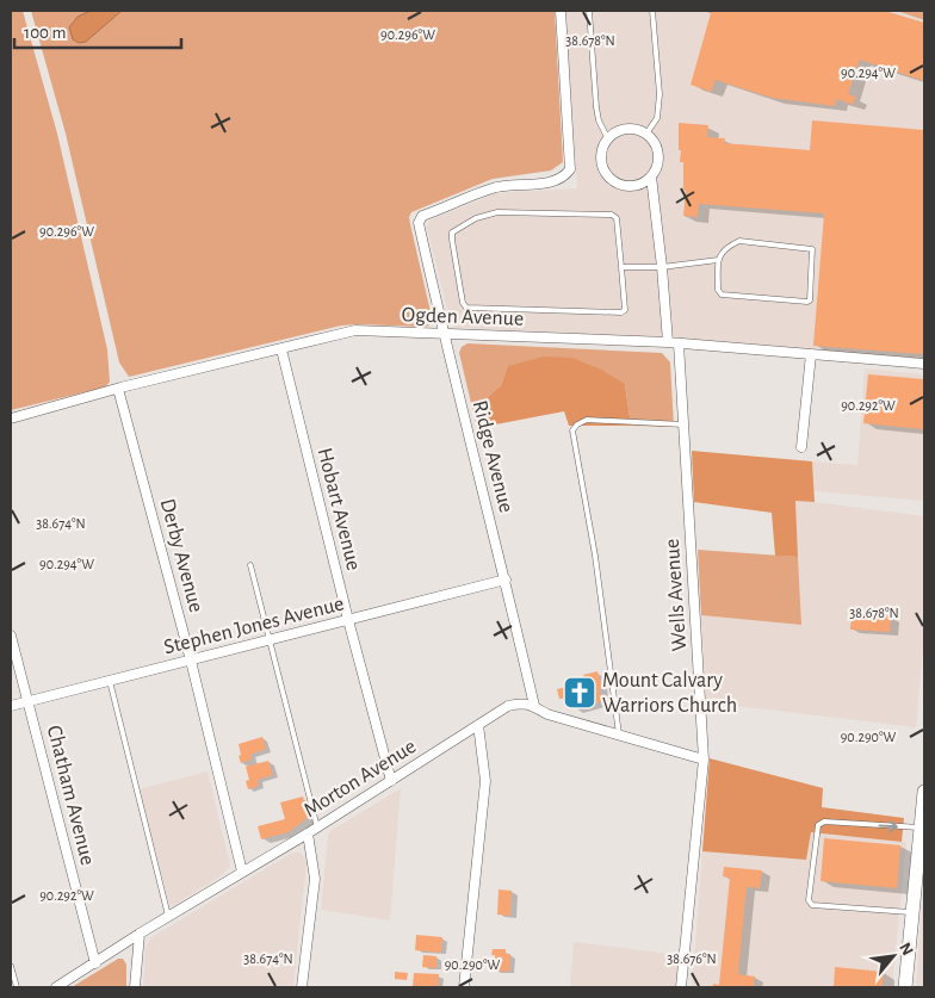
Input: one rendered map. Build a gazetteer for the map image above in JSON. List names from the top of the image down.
{
  "streets": {
    "street": [
      "Ogden Avenue",
      "Ridge Avenue",
      "Hobart Avenue",
      "Derby Avenue",
      "Wells Avenue",
      "Stephen Jones Avenue",
      "Morton Avenue",
      "Chatham Avenue"
    ]
  },
  "crossings": [
    ["Ogden Avenue", "Ridge Avenue"],
    ["Ogden Avenue", "Hobart Avenue"],
    ["Ogden Avenue", "Derby Avenue"],
    ["Ogden Avenue", "Wells Avenue"],
    ["Ridge Avenue", "Stephen Jones Avenue"],
    ["Ridge Avenue", "Morton Avenue"],
    ["Hobart Avenue", "Stephen Jones Avenue"],
    ["Hobart Avenue", "Morton Avenue"],
    ["Derby Avenue", "Stephen Jones Avenue"],
    ["Derby Avenue", "Morton Avenue"],
    ["Wells Avenue", "Morton Avenue"],
    ["Stephen Jones Avenue", "Chatham Avenue"],
    ["Morton Avenue", "Chatham Avenue"]
  ],
  "places": {
    "church": ["Mount Calvary Warriors Church"]
  },
  "scale_bar": "100 m",
  "north": "top right",
  "coordinates": [
    "90.296°W",
    "38.678°N",
    "90.294°W",
    "90.292°W",
    "38.674°N",
    "90.290°W",
    "38.676°N"
  ]
}
